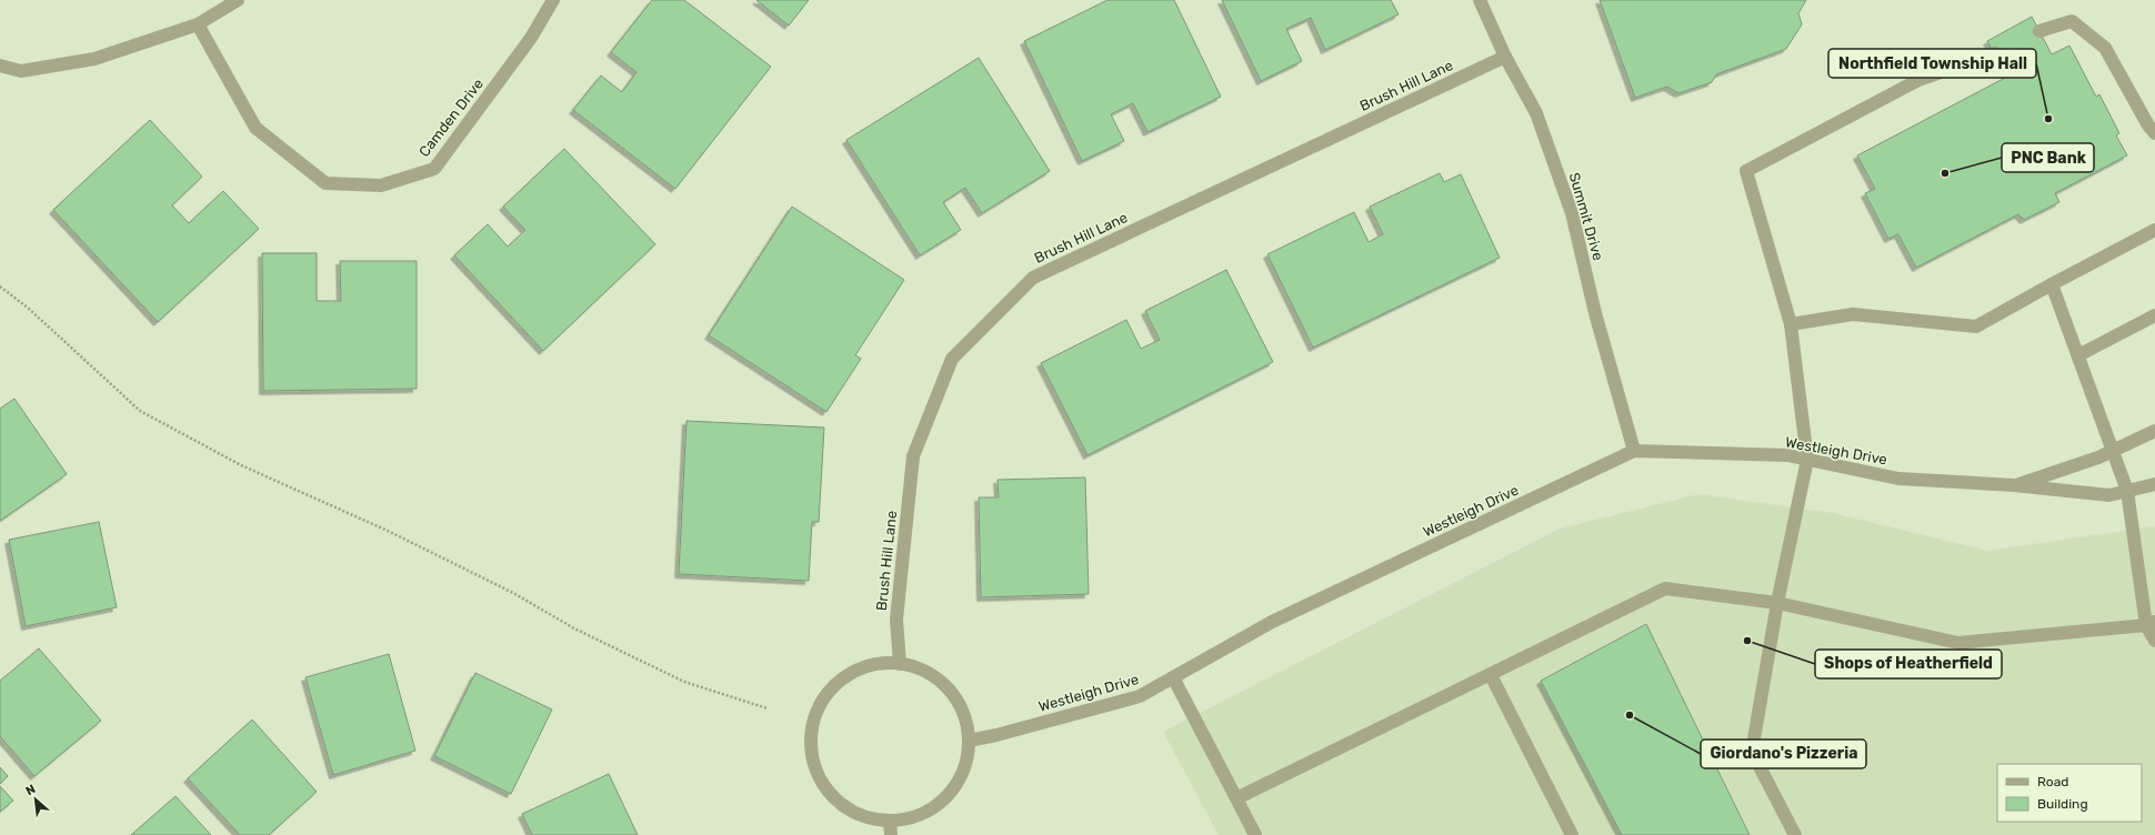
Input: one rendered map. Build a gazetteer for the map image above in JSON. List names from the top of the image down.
{
  "streets": {
    "street": [
      "Brush Hill Lane",
      "Camden Drive",
      "Summit Drive",
      "Westleigh Drive"
    ]
  },
  "crossings": [
    ["Brush Hill Lane", "Summit Drive"],
    ["Brush Hill Lane", "Westleigh Drive"],
    ["Summit Drive", "Westleigh Drive"]
  ],
  "places": [
    "Northfield Township Hall",
    "PNC Bank",
    "Shops of Heatherfield",
    "Giordano's Pizzeria"
  ],
  "legend": ["Road", "Building"],
  "north": "top left"
}
